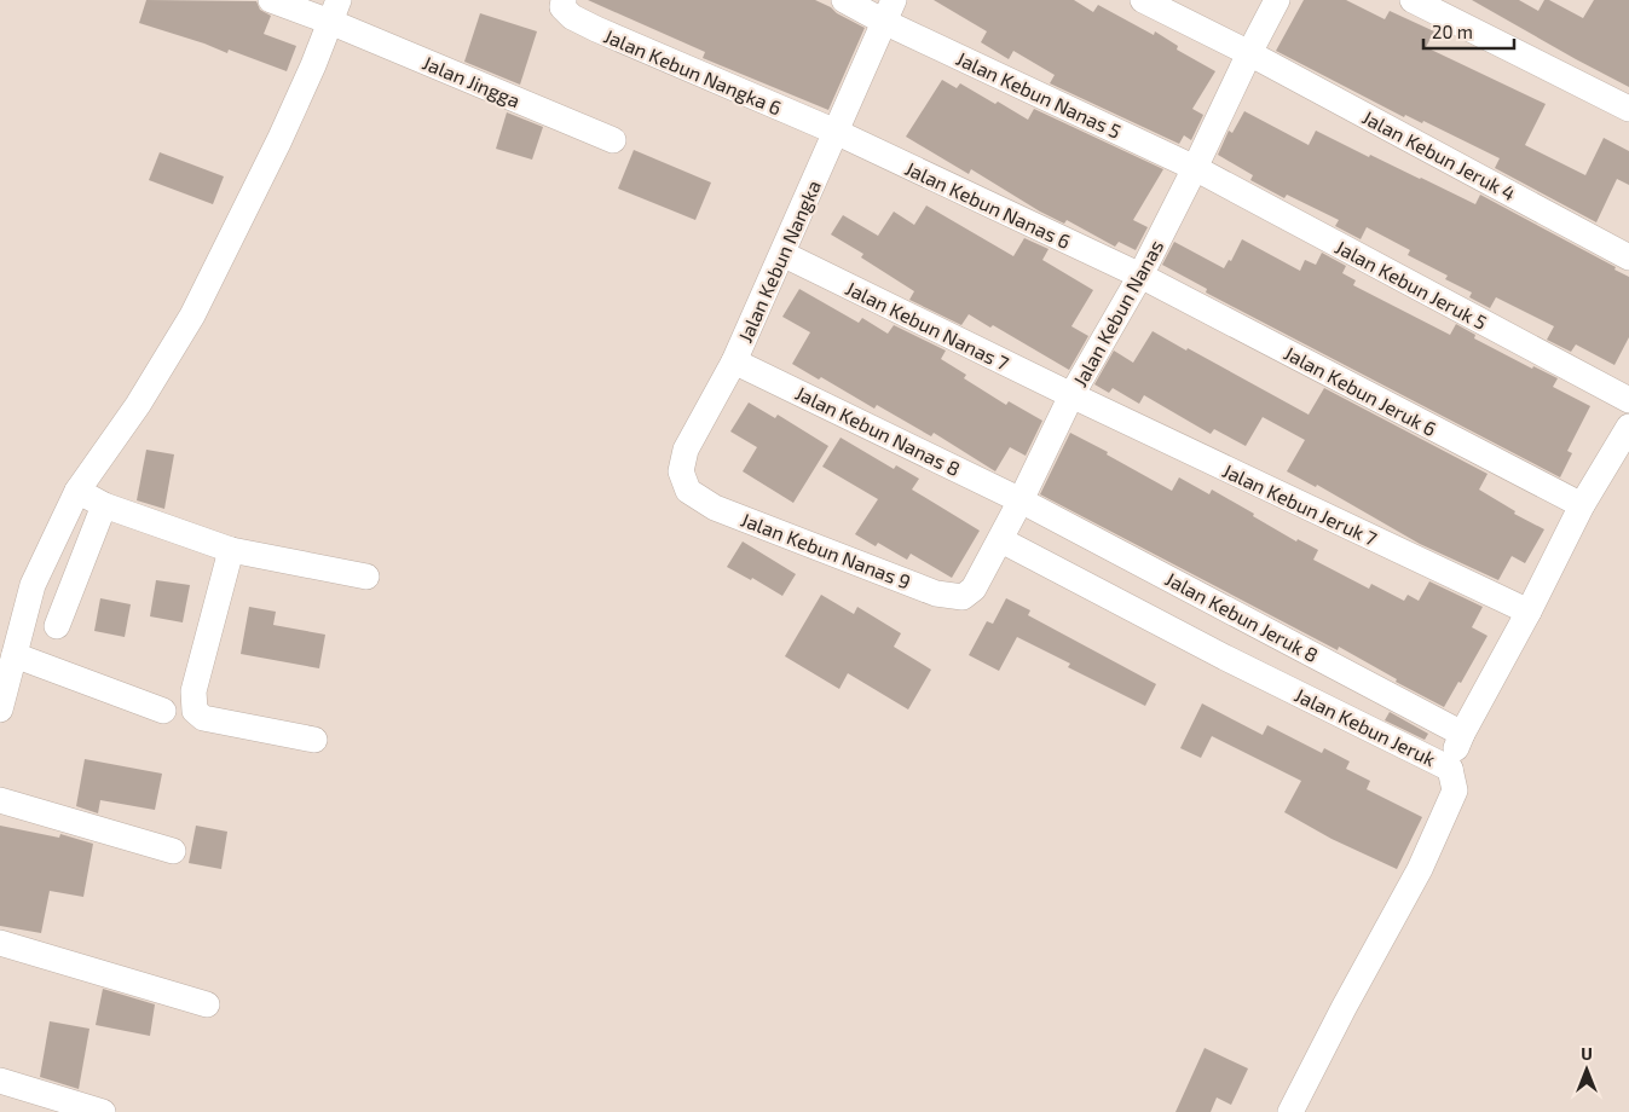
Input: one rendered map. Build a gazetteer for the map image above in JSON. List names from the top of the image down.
{
  "streets": {
    "street": [
      "Jalan Kebun Nangka 6",
      "Jalan Jingga",
      "Jalan Kebun Nanas 5",
      "Jalan Kebun Jeruk 4",
      "Jalan Kebun Nanas 6",
      "Jalan Kebun Nangka",
      "Jalan Kebun Jeruk 5",
      "Jalan Kebun Nanas",
      "Jalan Kebun Nanas 7",
      "Jalan Kebun Jeruk 6",
      "Jalan Kebun Nanas 8",
      "Jalan Kebun Jeruk 7",
      "Jalan Kebun Nanas 9",
      "Jalan Kebun Jeruk 8",
      "Jalan Kebun Jeruk"
    ]
  },
  "crossings": [
    ["Jalan Kebun Nangka 6", "Jalan Kebun Nanas 6"],
    ["Jalan Kebun Nangka 6", "Jalan Kebun Nangka"],
    ["Jalan Kebun Nanas 5", "Jalan Kebun Nangka"],
    ["Jalan Kebun Nanas 5", "Jalan Kebun Jeruk 5"],
    ["Jalan Kebun Nanas 5", "Jalan Kebun Nanas"],
    ["Jalan Kebun Jeruk 4", "Jalan Kebun Nanas"],
    ["Jalan Kebun Nanas 6", "Jalan Kebun Nangka"],
    ["Jalan Kebun Nanas 6", "Jalan Kebun Nanas"],
    ["Jalan Kebun Nanas 6", "Jalan Kebun Jeruk 6"],
    ["Jalan Kebun Nangka", "Jalan Kebun Nanas 7"],
    ["Jalan Kebun Nangka", "Jalan Kebun Nanas 8"],
    ["Jalan Kebun Nangka", "Jalan Kebun Nanas 9"],
    ["Jalan Kebun Jeruk 5", "Jalan Kebun Nanas"],
    ["Jalan Kebun Nanas", "Jalan Kebun Nanas 7"],
    ["Jalan Kebun Nanas", "Jalan Kebun Jeruk 6"],
    ["Jalan Kebun Nanas", "Jalan Kebun Nanas 8"],
    ["Jalan Kebun Nanas", "Jalan Kebun Jeruk 7"],
    ["Jalan Kebun Nanas", "Jalan Kebun Nanas 9"],
    ["Jalan Kebun Nanas", "Jalan Kebun Jeruk 8"],
    ["Jalan Kebun Nanas", "Jalan Kebun Jeruk"],
    ["Jalan Kebun Nanas 7", "Jalan Kebun Jeruk 7"],
    ["Jalan Kebun Jeruk 6", "Jalan Kebun Jeruk"],
    ["Jalan Kebun Nanas 8", "Jalan Kebun Jeruk 8"],
    ["Jalan Kebun Jeruk 7", "Jalan Kebun Jeruk"],
    ["Jalan Kebun Jeruk 8", "Jalan Kebun Jeruk"]
  ],
  "scale_bar": "20 m",
  "north": "top"
}
